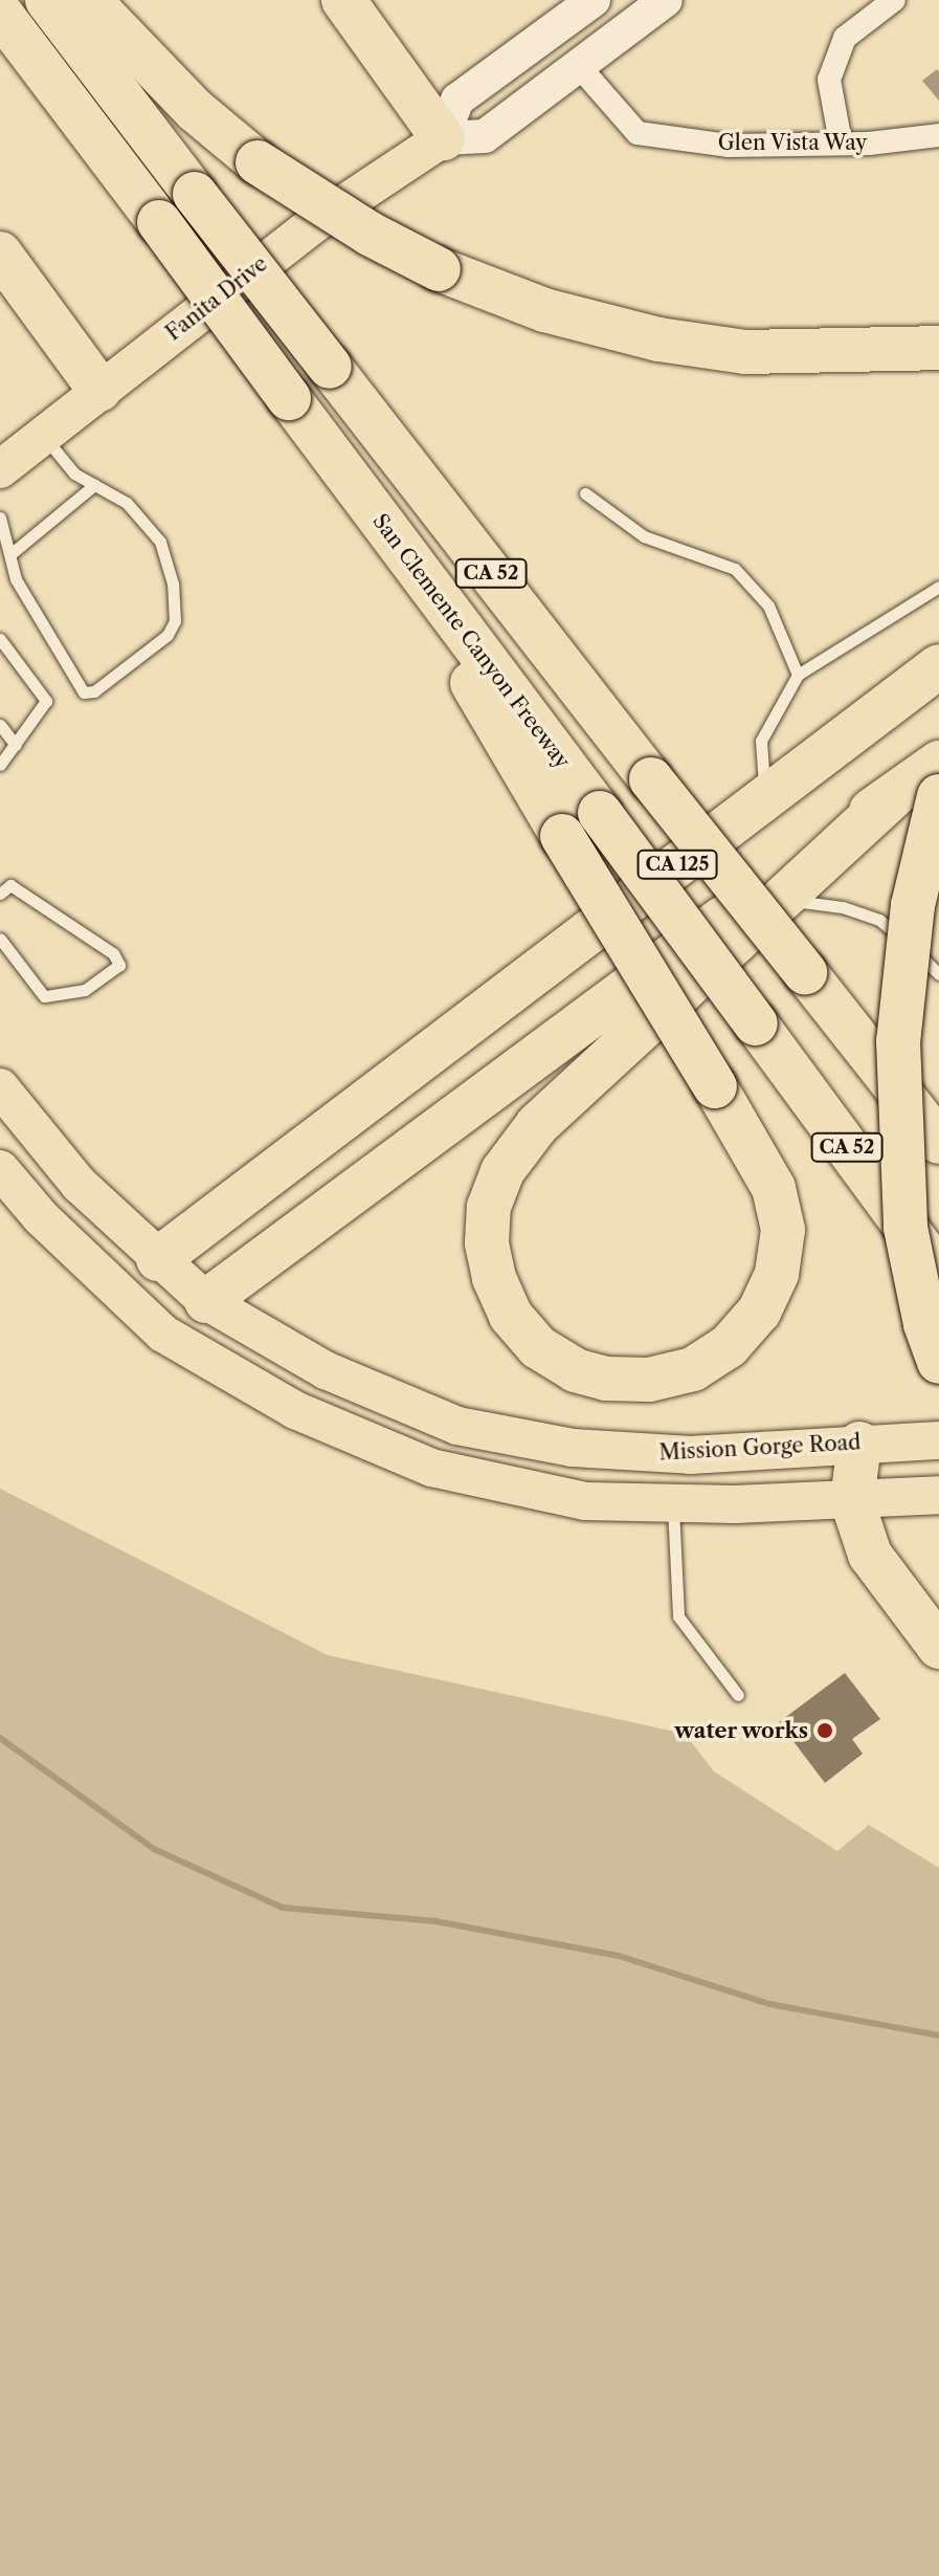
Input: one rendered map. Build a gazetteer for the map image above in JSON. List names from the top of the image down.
{
  "streets": {
    "highway": ["CA 52", "San Clemente Canyon Freeway", "CA 125"],
    "main road": ["Fanita Drive", "Mission Gorge Road"],
    "street": ["Glen Vista Way"]
  },
  "crossings": [
    ["CA 125", "Mission Gorge Road"]
  ],
  "places": ["water works"]
}
